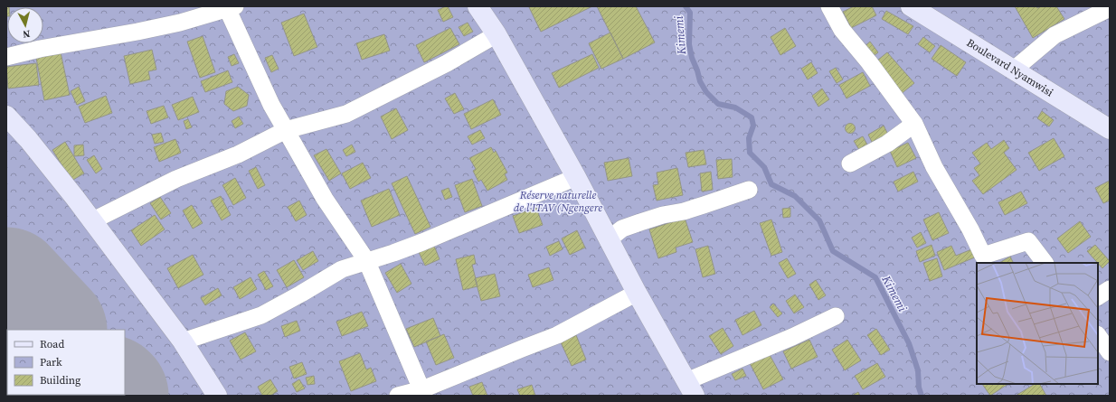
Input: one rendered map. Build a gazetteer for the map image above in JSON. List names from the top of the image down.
{
  "streets": {
    "street": ["Boulevard Nyamwisi"]
  },
  "water": ["Kimemi"],
  "parks": ["Réserve naturelle de l'ITAV (Ngengere"],
  "legend": ["Road", "Park", "Building"],
  "north": "bottom"
}
